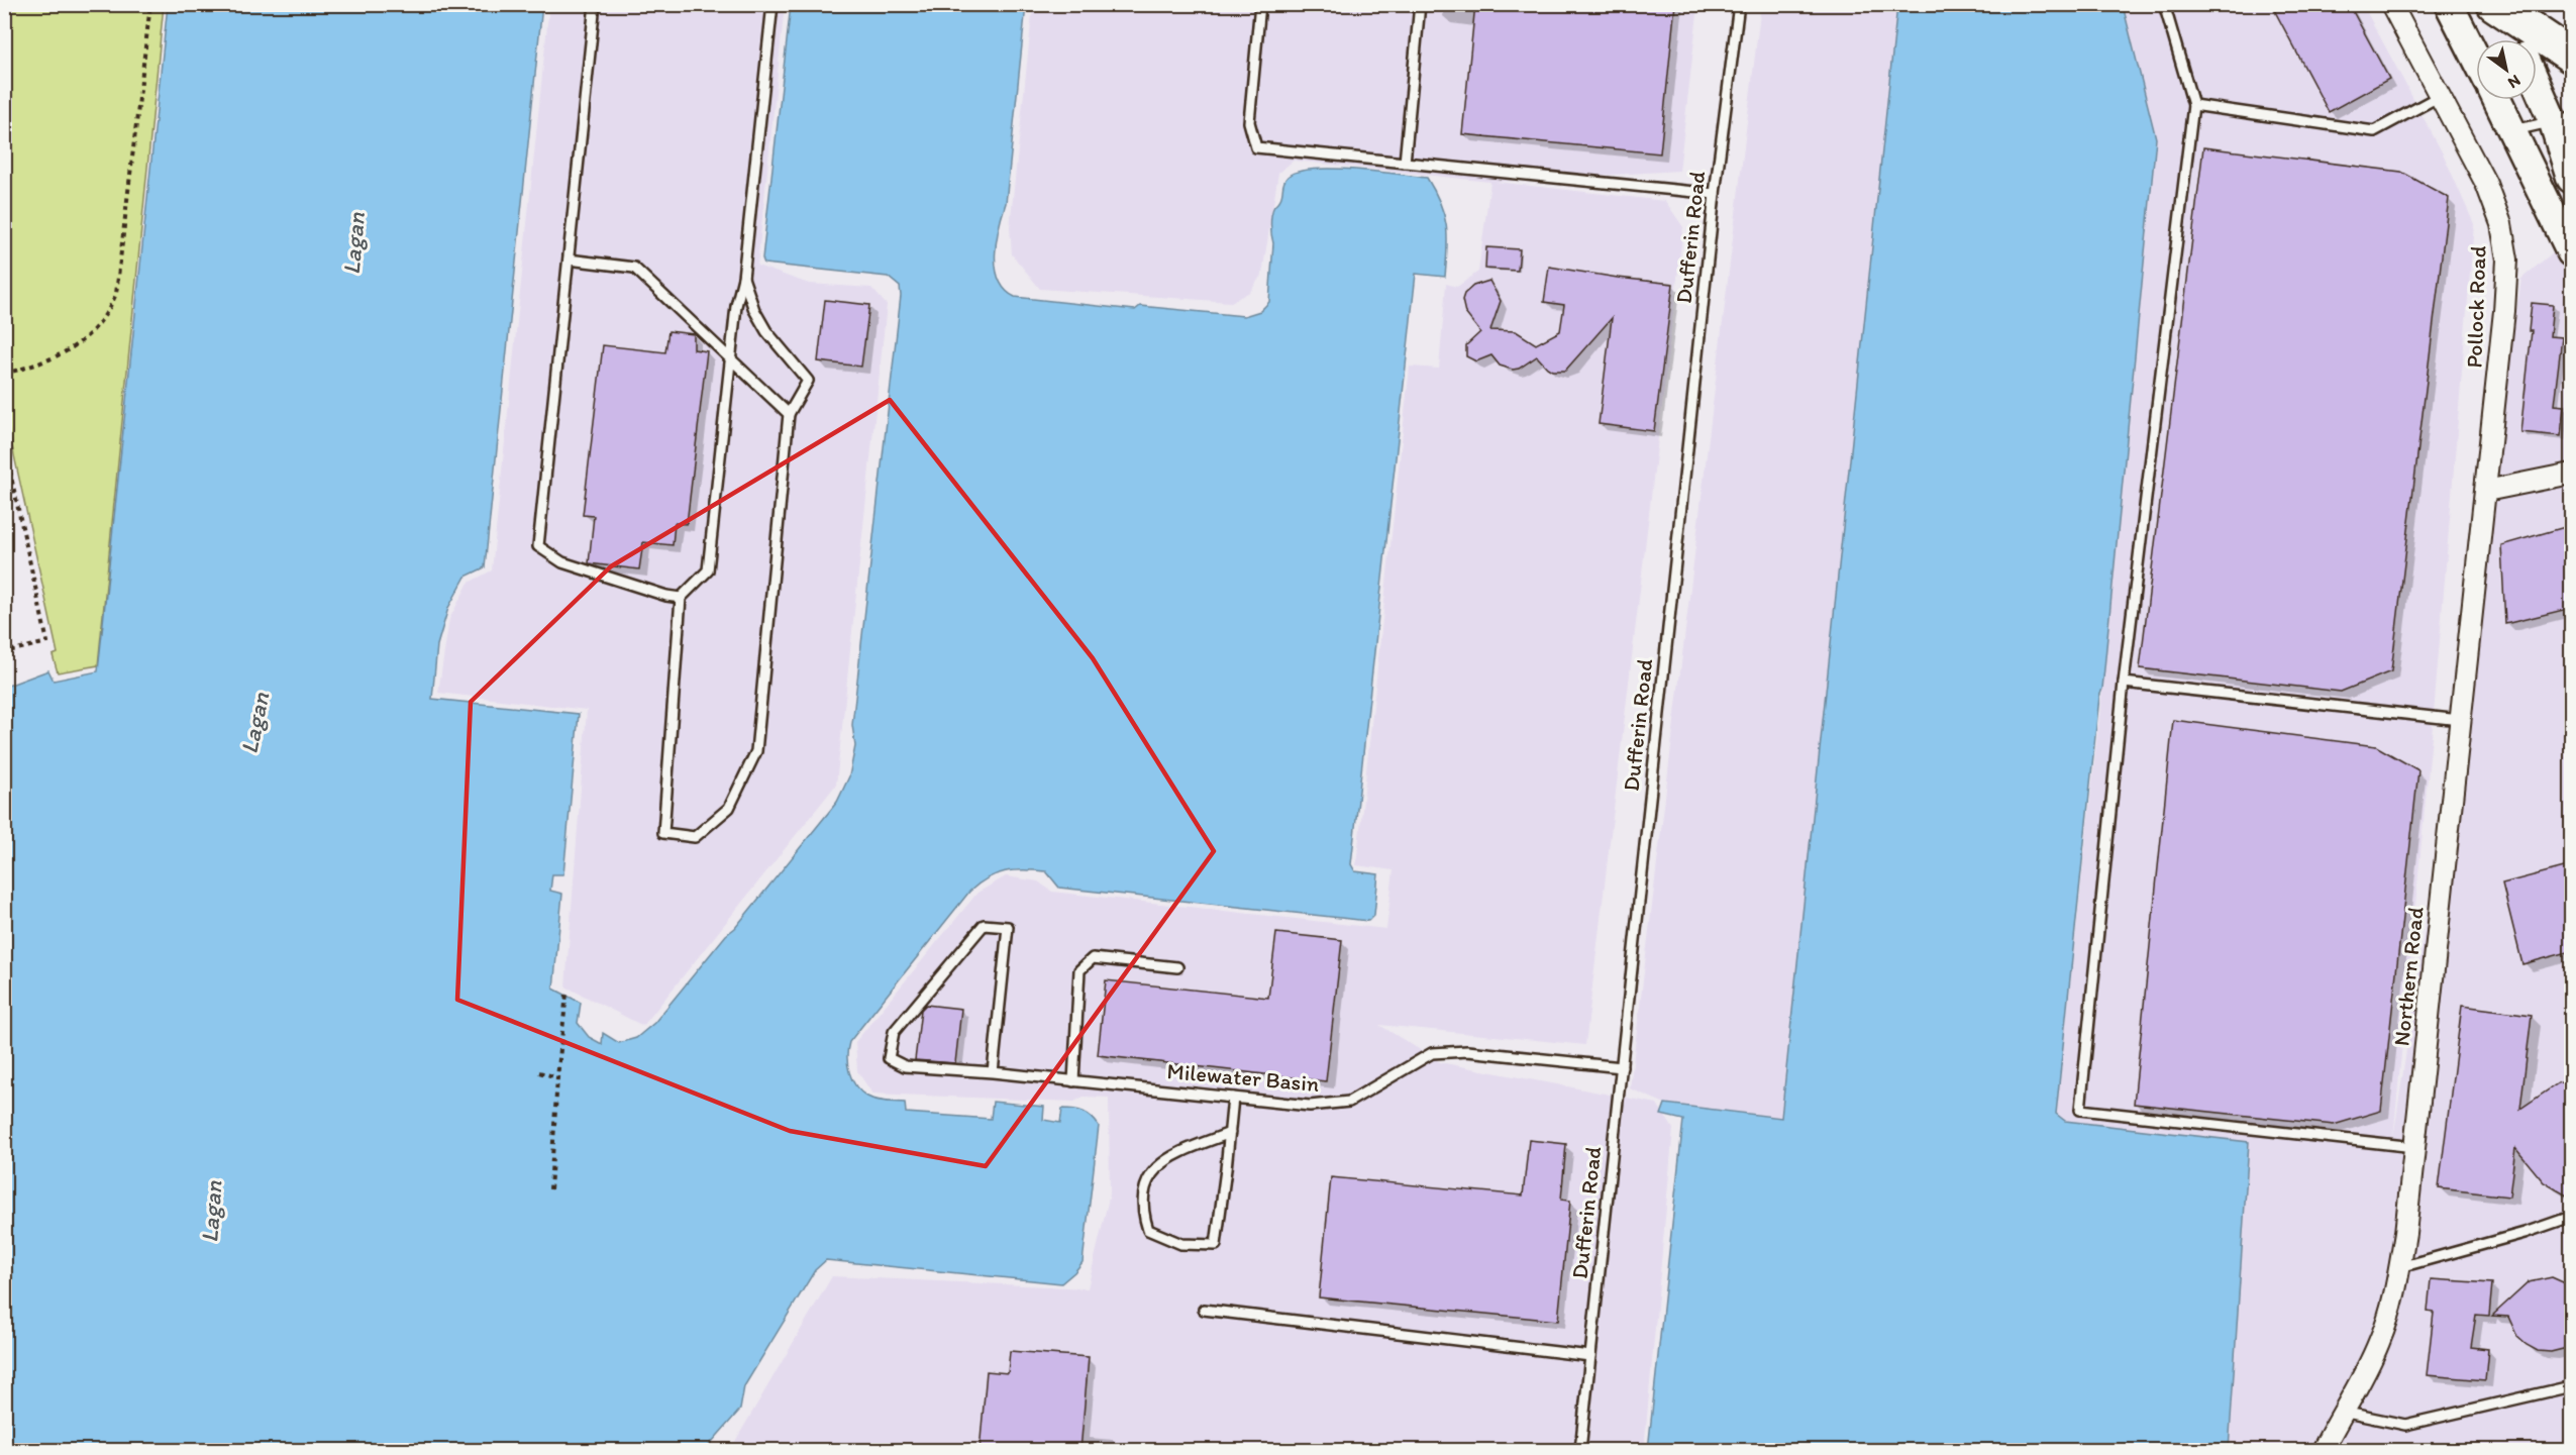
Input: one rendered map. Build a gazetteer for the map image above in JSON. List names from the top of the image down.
{
  "streets": {
    "street": ["Pollock Road", "Northern Road"],
    "lane": ["Dufferin Road", "Milewater Basin"]
  },
  "crossings": [
    ["Dufferin Road", "Milewater Basin"],
    ["Pollock Road", "Northern Road"]
  ],
  "water": ["Lagan"],
  "north": "bottom right"
}
